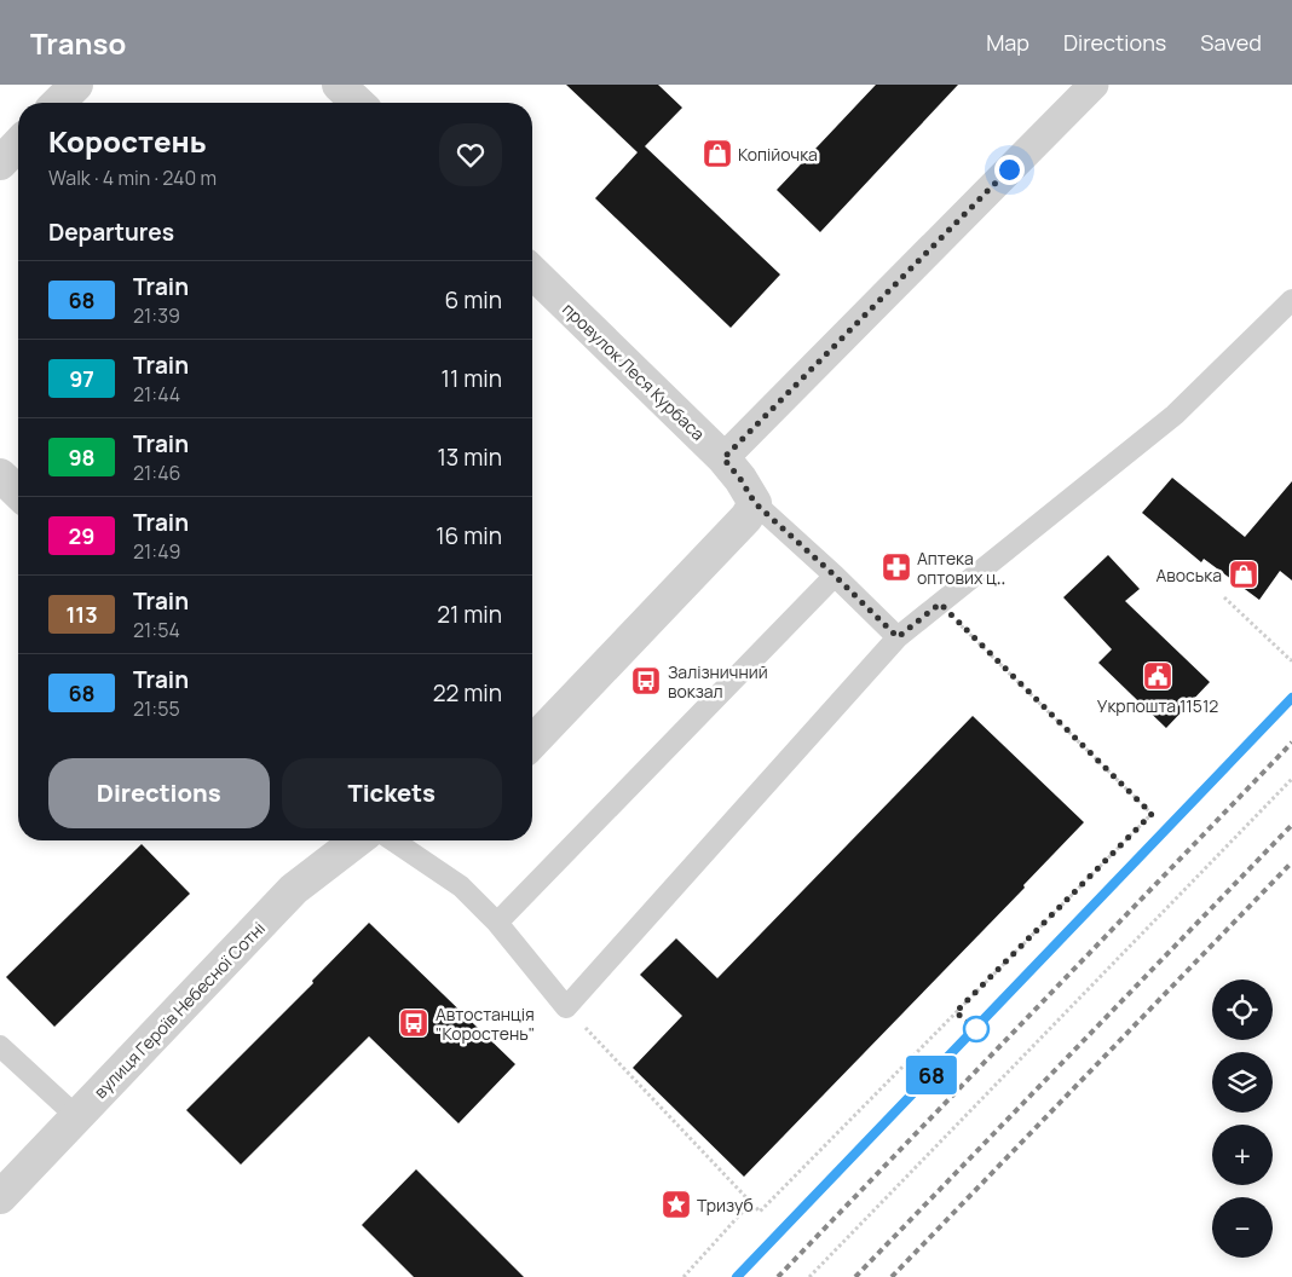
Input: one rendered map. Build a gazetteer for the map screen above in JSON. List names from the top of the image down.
{
  "streets": {
    "street": ["провулок Леся Курбаса", "вулиця Героїв Небесної Сотні"]
  },
  "places": {
    "shop": ["Копійочка", "Авоська"],
    "pharmacy": ["Аптека оптових ц‥"],
    "public building": ["Укрпошта 11512"],
    "bus stop": ["Залізничний вокзал", "Автостанція \"Коростень\""],
    "place": ["Тризуб"]
  },
  "page": {
    "header": "Transo",
    "nav": ["Map", "Directions", "Saved"],
    "on_map": "68",
    "heading": [
      ["Коростень", "Walk · 4 min · 240 m"],
      "Departures"
    ],
    "list": [
      {
        "mark": "68",
        "name": "Train",
        "note": "21:39",
        "value": "6 min"
      },
      {
        "mark": "97",
        "name": "Train",
        "note": "21:44",
        "value": "11 min"
      },
      {
        "mark": "98",
        "name": "Train",
        "note": "21:46",
        "value": "13 min"
      },
      {
        "mark": "29",
        "name": "Train",
        "note": "21:49",
        "value": "16 min"
      },
      {
        "mark": "113",
        "name": "Train",
        "note": "21:54",
        "value": "21 min"
      },
      {
        "mark": "68",
        "name": "Train",
        "note": "21:55",
        "value": "22 min"
      }
    ],
    "buttons": ["Directions", "Tickets"],
    "map_buttons": ["+", "−"]
  }
}
